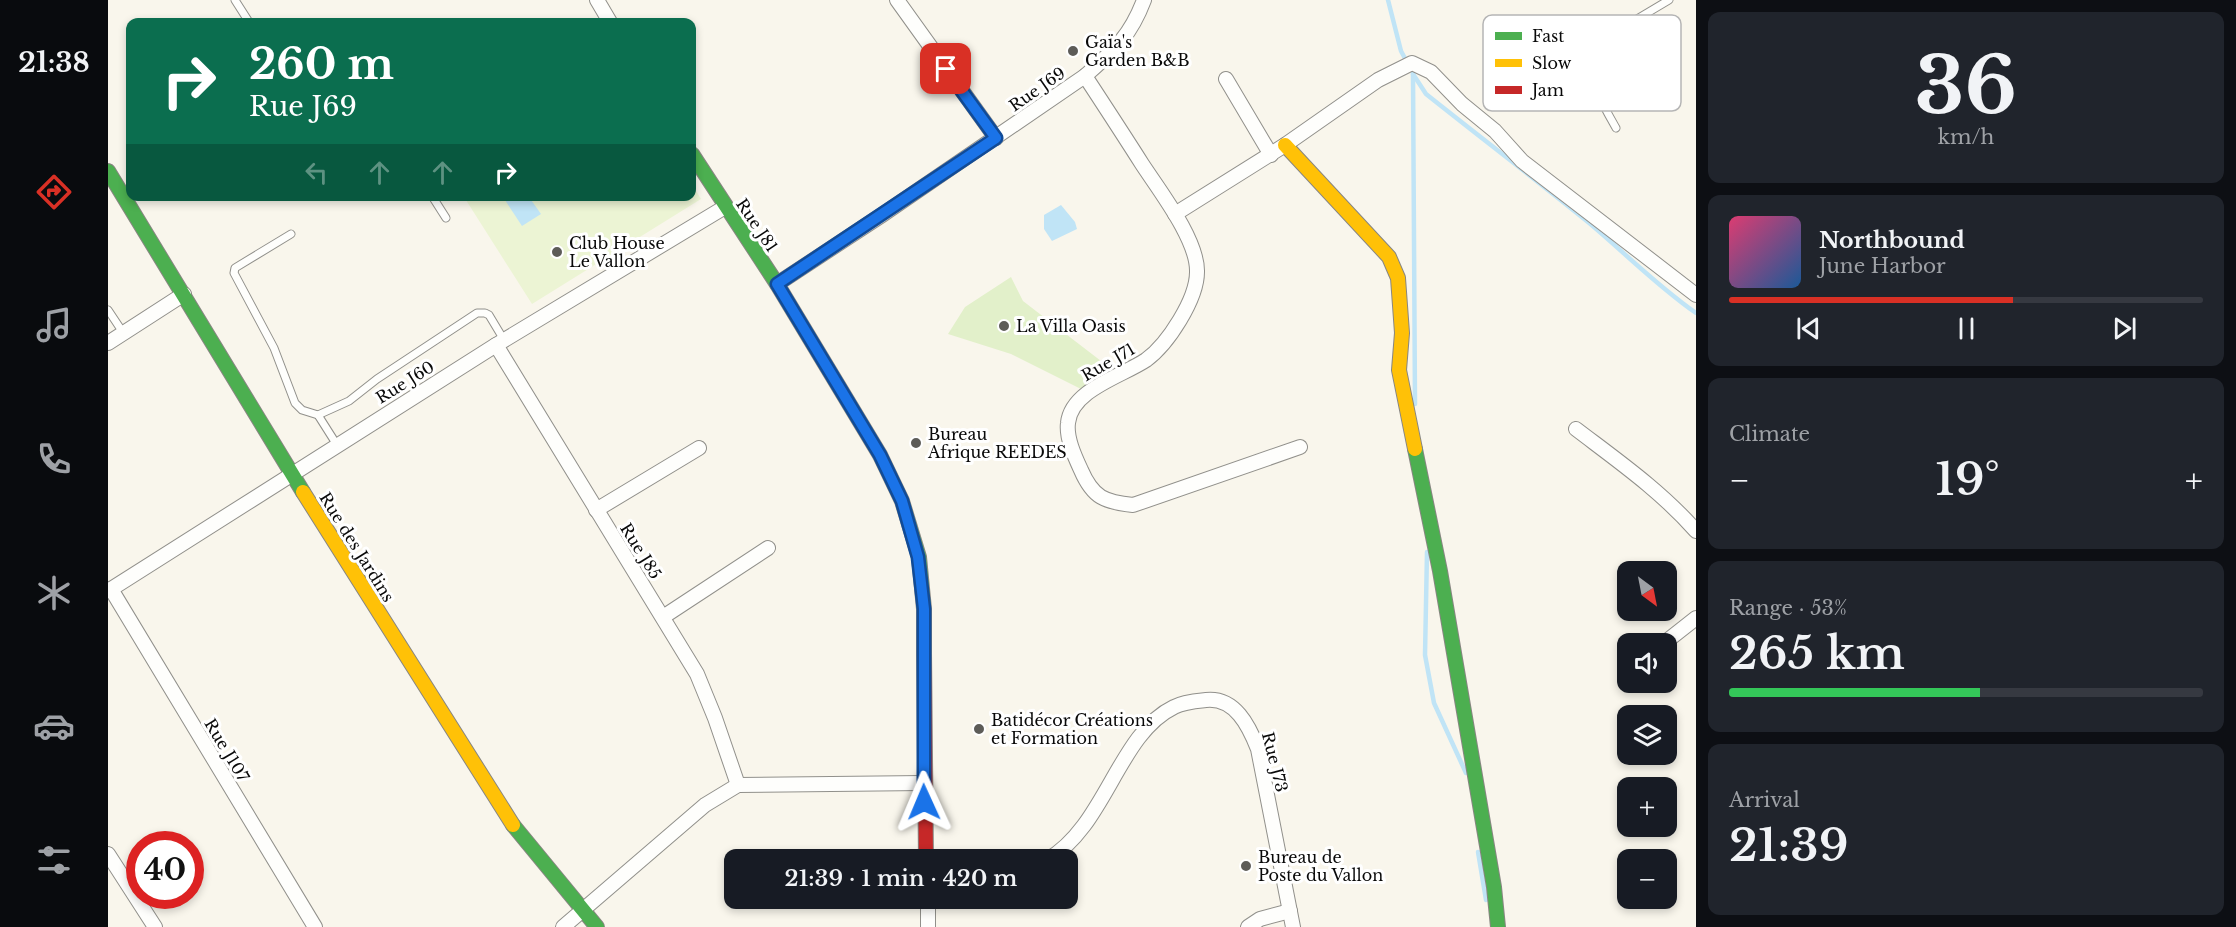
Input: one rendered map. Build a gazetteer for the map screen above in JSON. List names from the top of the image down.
{
  "streets": {
    "street": [
      "Rue J69",
      "Rue J81",
      "Rue J71",
      "Rue J60",
      "Rue des Jardins",
      "Rue J85",
      "Rue J107",
      "Rue J73"
    ]
  },
  "crossings": [
    ["Rue J69", "Rue J81"],
    ["Rue J69", "Rue J71"],
    ["Rue J81", "Rue J60"],
    ["Rue J60", "Rue des Jardins"],
    ["Rue J60", "Rue J85"],
    ["Rue J60", "Rue J107"]
  ],
  "places": [
    "Gaïa's Garden B&B",
    "Club House Le Vallon",
    "La Villa Oasis",
    "Bureau Afrique REEDES",
    "Batidécor Créations et Formation",
    "Bureau de Poste du Vallon"
  ],
  "legend": ["Fast", "Slow", "Jam"],
  "north": "bottom right",
  "page": {
    "tabs": "21:38",
    "tile": [
      ["36", "km/h"],
      "Climate",
      ["Range · 53%", "265 km"],
      ["Arrival", "21:39"]
    ],
    "turn": ["260 m", "Rue J69"],
    "song": ["Northbound", "June Harbor"],
    "heat": ["−", "19°", "+"],
    "map_buttons": ["+", "−"],
    "limit": "40",
    "trip": "21:39 · 1 min · 420 m"
  }
}
